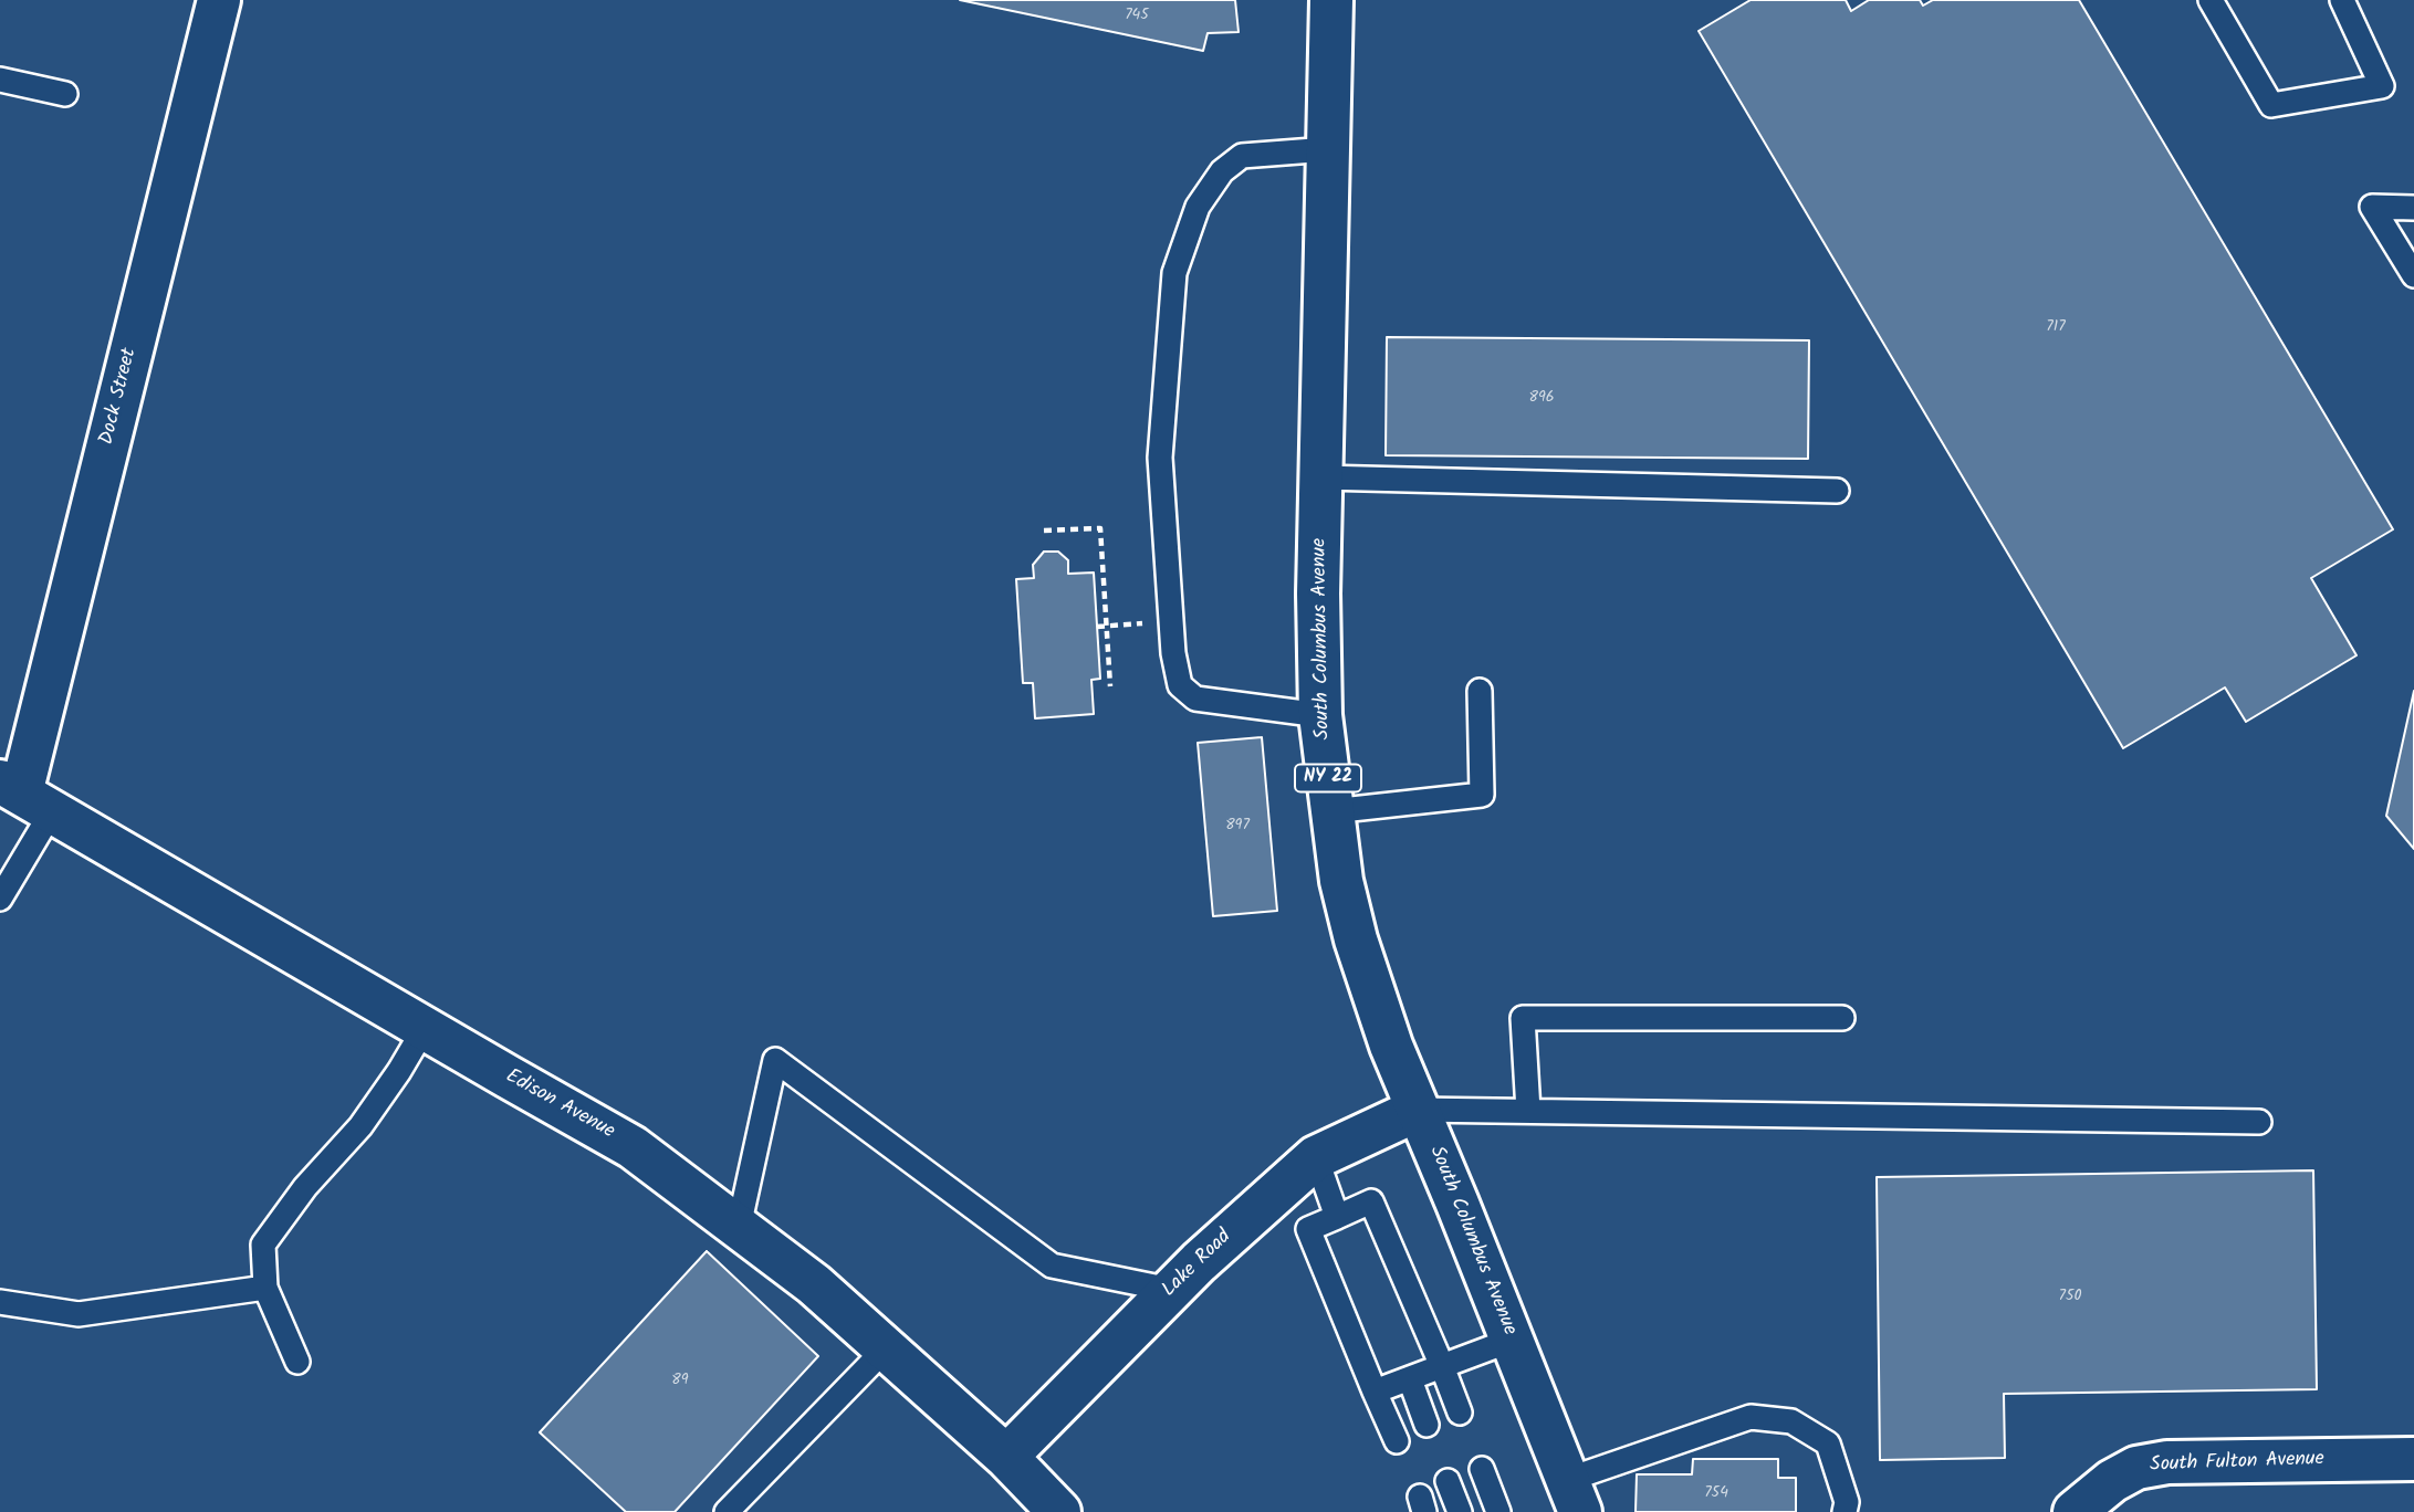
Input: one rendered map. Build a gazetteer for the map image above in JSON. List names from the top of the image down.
{
  "streets": {
    "street": [
      "Dock Street",
      "South Columbus Avenue",
      "NY 22",
      "Edison Avenue",
      "Lake Road",
      "South Fulton Avenue"
    ]
  },
  "crossings": [
    ["Dock Street", "Edison Avenue"],
    ["South Columbus Avenue", "Lake Road"],
    ["Edison Avenue", "Lake Road"]
  ],
  "house_numbers": [
    "745",
    "717",
    "896",
    "897",
    "750",
    "89",
    "754"
  ]
}
